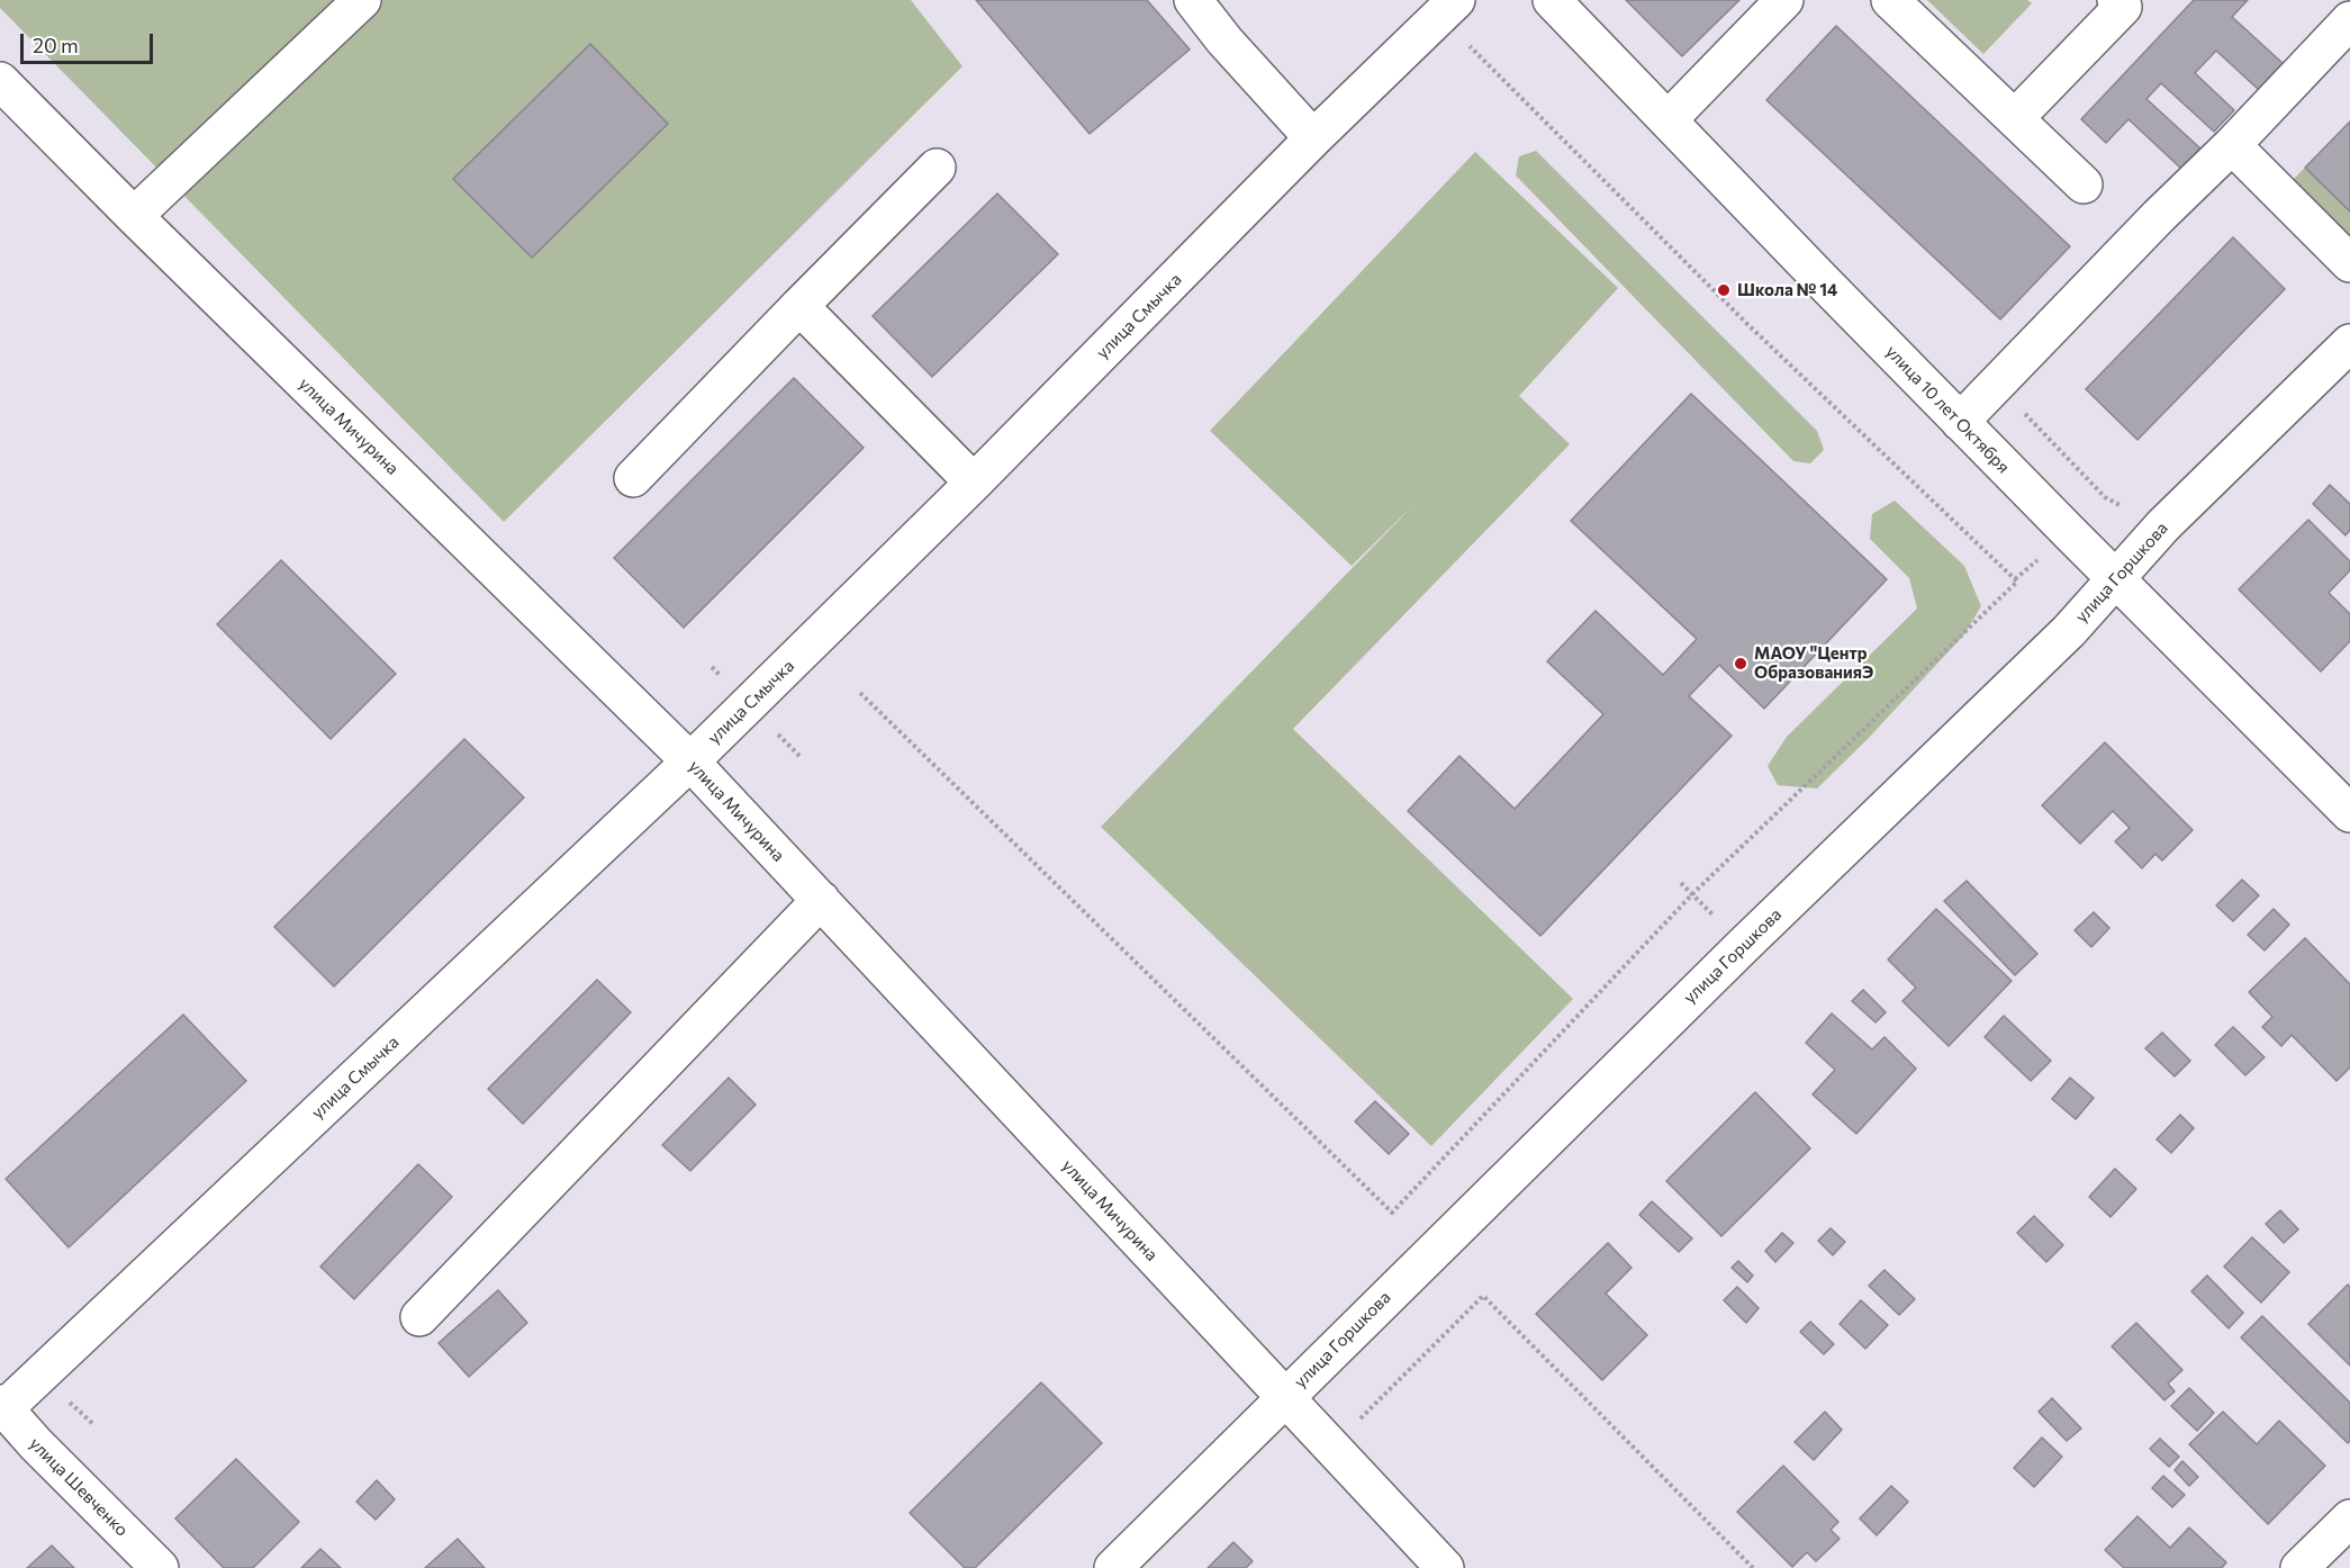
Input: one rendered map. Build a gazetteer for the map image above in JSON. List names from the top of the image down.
{
  "streets": {
    "street": [
      "улица Смычка",
      "улица 10 лет Октября",
      "улица Мичурина",
      "улица Горшкова",
      "улица Шевченко"
    ]
  },
  "crossings": [
    ["улица Смычка", "улица Мичурина"],
    ["улица Смычка", "улица Шевченко"],
    ["улица 10 лет Октября", "улица Горшкова"],
    ["улица Мичурина", "улица Горшкова"]
  ],
  "places": ["Школа № 14", "МАОУ \"Центр ОбразованияЭ"],
  "scale_bar": "20 m"
}
